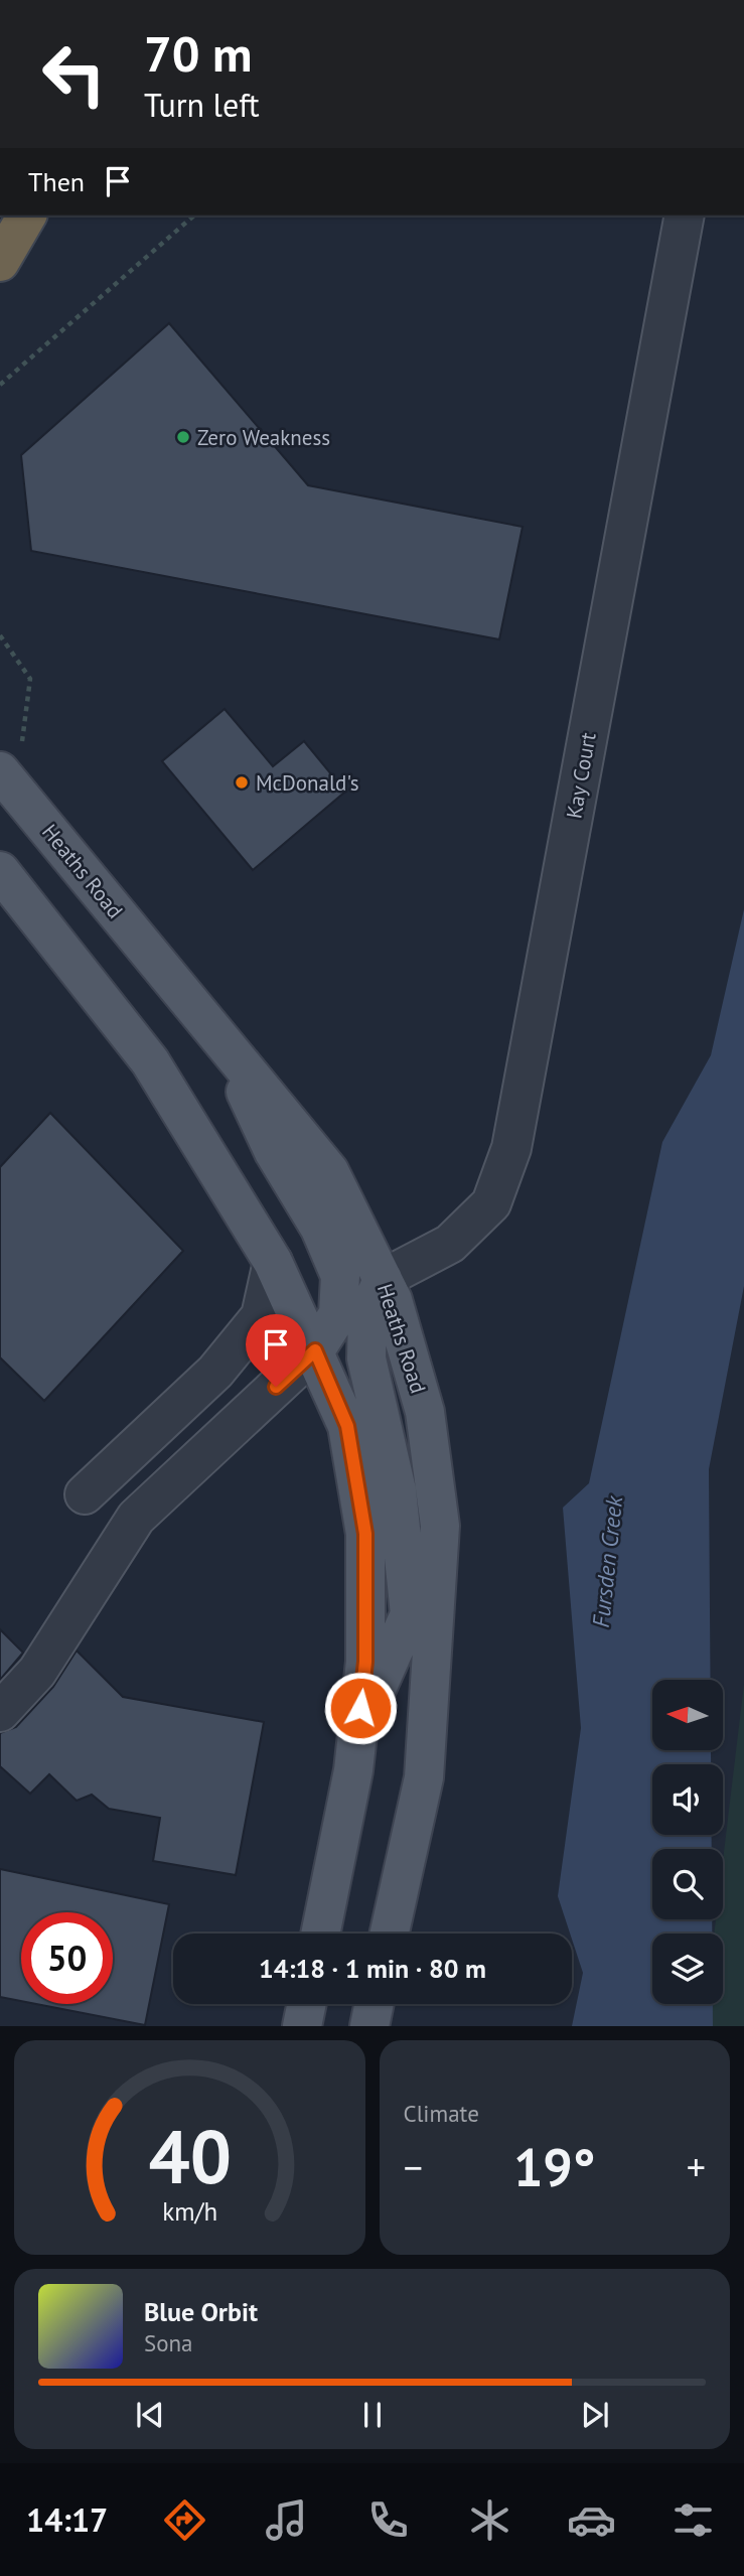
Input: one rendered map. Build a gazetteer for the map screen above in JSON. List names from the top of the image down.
{
  "streets": {
    "main road": ["Heaths Road"],
    "street": ["Kay Court"]
  },
  "crossings": [
    ["Kay Court", "Heaths Road"]
  ],
  "water": ["Fursden Creek"],
  "places": ["Zero Weakness", "McDonald's"],
  "north": "left",
  "page": {
    "turn": ["70 m", "Turn left"],
    "then": "Then",
    "limit": "50",
    "trip": "14:18 · 1 min · 80 m",
    "tile": "Climate",
    "heat": ["−", "19°", "+"],
    "song": ["Blue Orbit", "Sona"],
    "tabs": "14:17",
    "gauge": ["40", "km/h"]
  }
}
